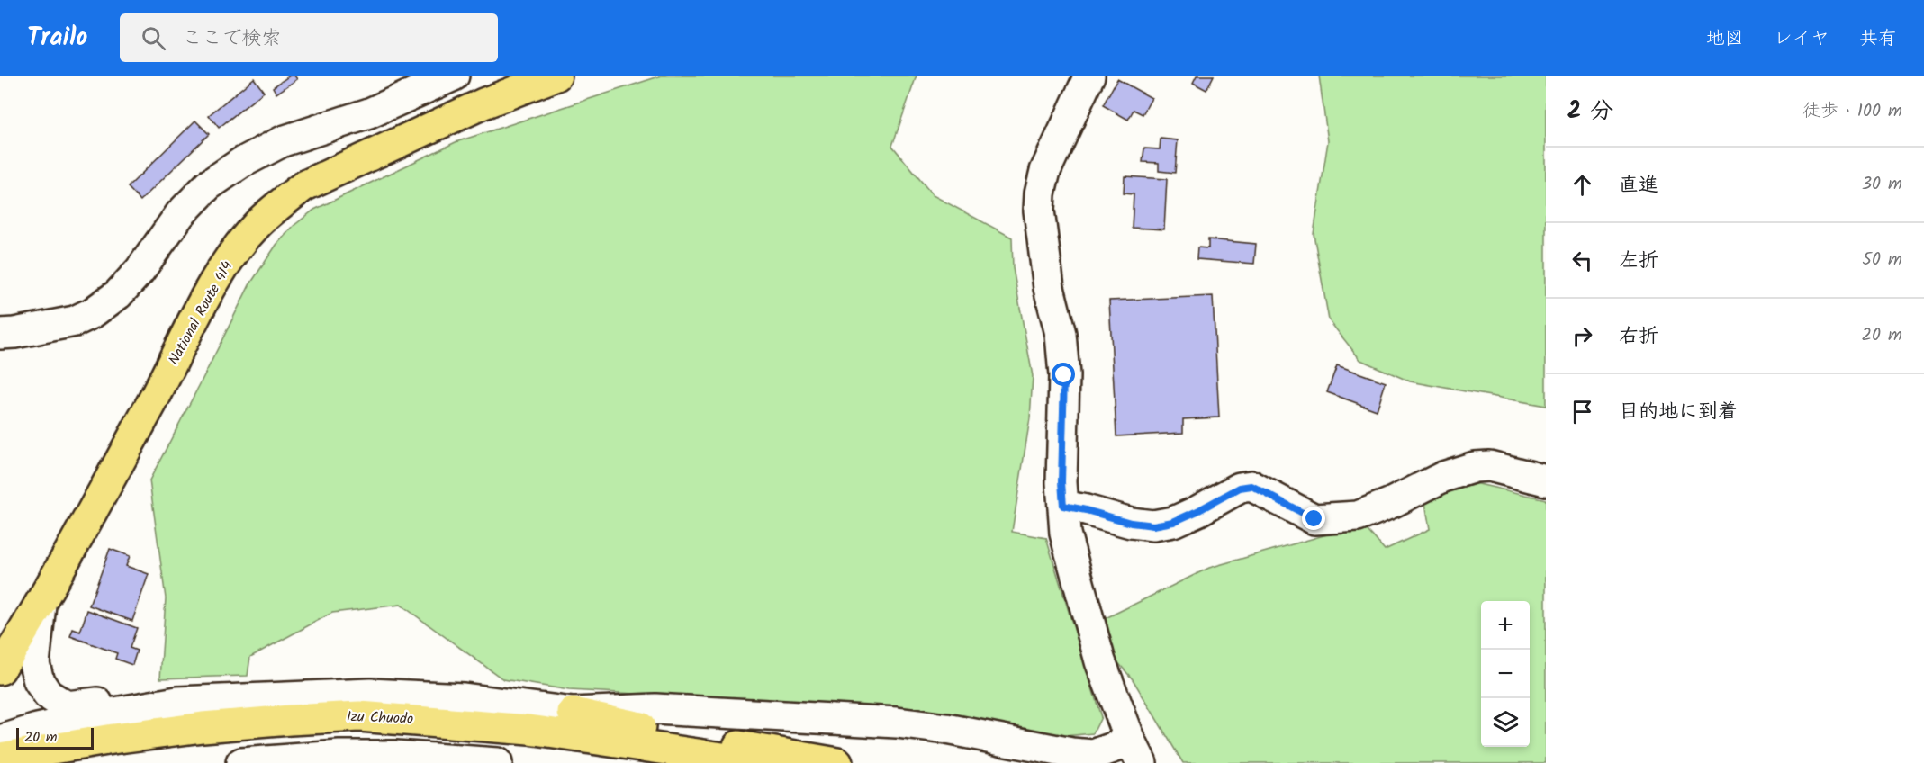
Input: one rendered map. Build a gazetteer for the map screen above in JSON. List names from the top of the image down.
{
  "streets": {
    "highway": ["National Route 414", "Izu Chuodo"]
  },
  "scale_bar": "20 m",
  "page": {
    "header": "Trailo",
    "search": "ここで検索",
    "nav": ["地図", "レイヤ", "共有"],
    "heading": ["2 分", "徒歩 · 100 m"],
    "list": [
      ["直進", "30 m"],
      ["左折", "50 m"],
      ["右折", "20 m"],
      "目的地に到着"
    ],
    "map_buttons": ["+", "−"],
    "scale": "20 m"
  }
}
